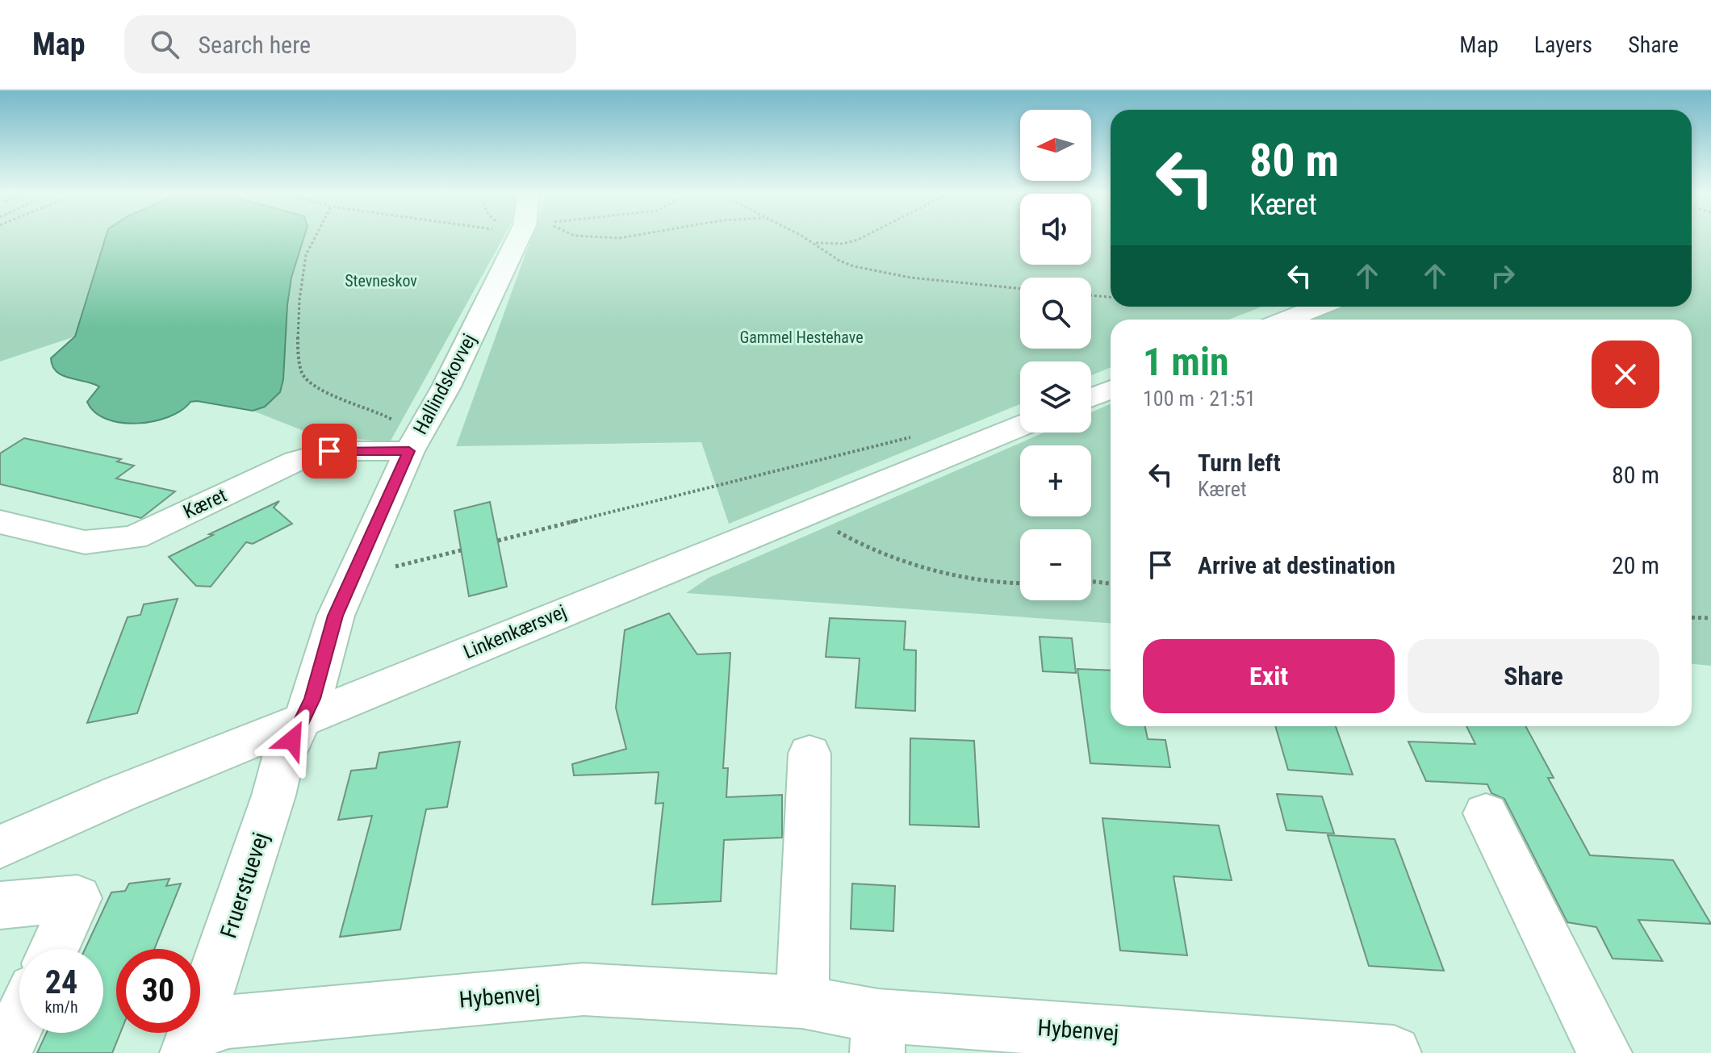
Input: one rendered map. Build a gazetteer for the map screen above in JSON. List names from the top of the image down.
{
  "streets": {
    "street": [
      "Hallindskovvej",
      "Kæret",
      "Linkenkærsvej",
      "Fruerstuevej",
      "Hybenvej"
    ]
  },
  "crossings": [
    ["Hallindskovvej", "Kæret"],
    ["Hallindskovvej", "Linkenkærsvej"],
    ["Hallindskovvej", "Fruerstuevej"],
    ["Linkenkærsvej", "Fruerstuevej"],
    ["Fruerstuevej", "Hybenvej"]
  ],
  "parks": ["Stevneskov", "Gammel Hestehave"],
  "north": "left",
  "page": {
    "header": "Map",
    "search": "Search here",
    "nav": ["Map", "Layers", "Share"],
    "map_buttons": ["+", "−"],
    "turn": ["80 m", "Kæret"],
    "heading": ["1 min", "100 m · 21:51"],
    "list": [
      {
        "name": "Turn left",
        "note": "Kæret",
        "value": "80 m"
      },
      {
        "name": "Arrive at destination",
        "value": "20 m"
      }
    ],
    "buttons": ["Exit", "Share"],
    "speed": "24 km/h",
    "limit": "30"
  }
}
